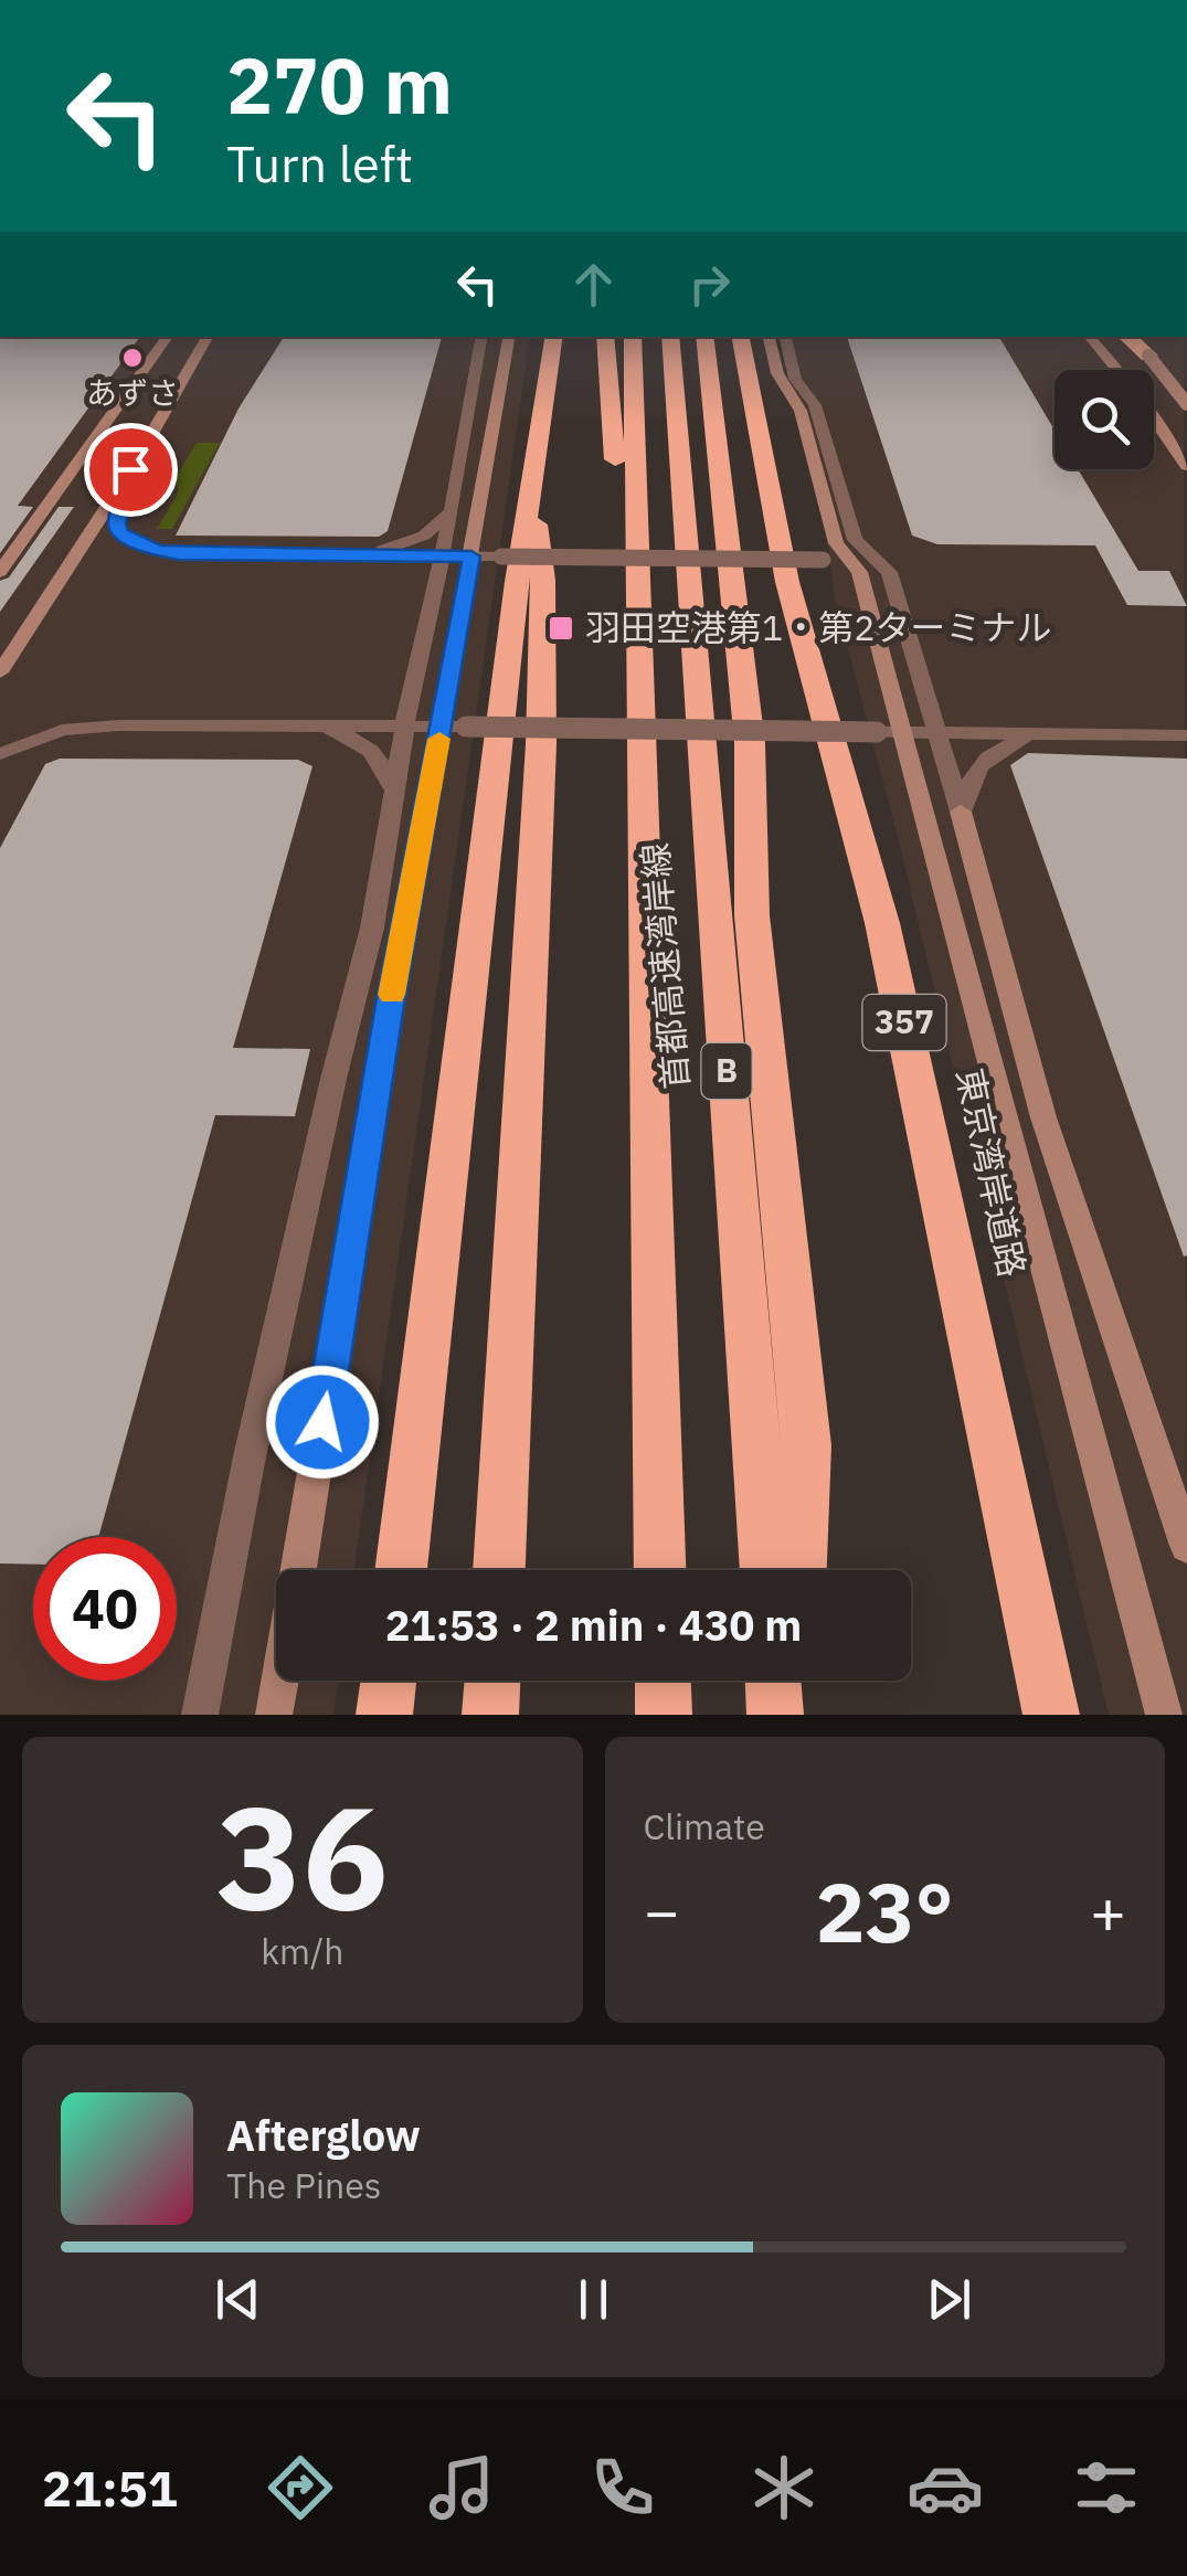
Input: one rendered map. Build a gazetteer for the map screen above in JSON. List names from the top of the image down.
{
  "streets": {
    "highway": [
      "首都高速湾岸線",
      "357",
      "B",
      "東京湾岸道路"
    ]
  },
  "places": {
    "other": ["あずさ"],
    "transit": ["羽田空港第1・第2ターミナル"]
  },
  "page": {
    "turn": ["270 m", "Turn left"],
    "limit": "40",
    "trip": "21:53 · 2 min · 430 m",
    "tile": [
      ["36", "km/h"],
      "Climate"
    ],
    "heat": ["−", "23°", "+"],
    "song": ["Afterglow", "The Pines"],
    "tabs": "21:51"
  }
}
